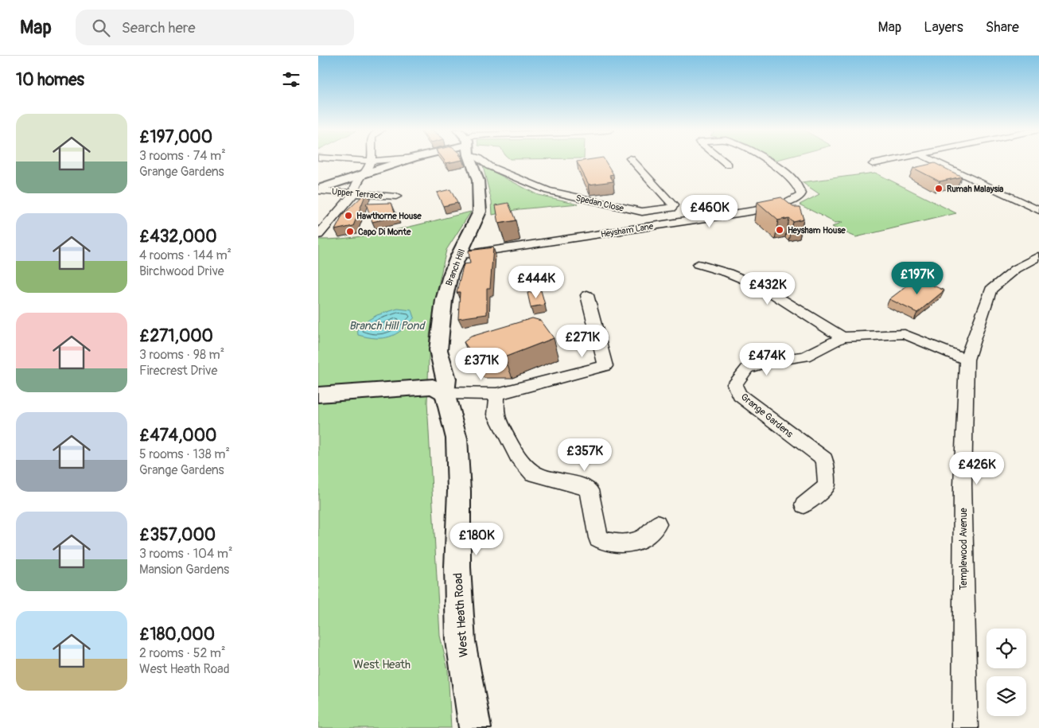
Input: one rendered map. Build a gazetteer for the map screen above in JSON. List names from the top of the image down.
{
  "streets": {
    "street": [
      "Upper Terrace",
      "Spedan Close",
      "Heysham Lane",
      "Branch Hill",
      "Grange Gardens",
      "Templewood Avenue",
      "West Heath Road"
    ]
  },
  "crossings": [
    ["Heysham Lane", "Branch Hill"],
    ["Branch Hill", "West Heath Road"],
    ["Grange Gardens", "Templewood Avenue"]
  ],
  "water": ["Branch Hill Pond"],
  "parks": ["West Heath"],
  "places": [
    "Rumah Malaysia",
    "Hawthorne House",
    "Heysham House",
    "Capo Di Monte"
  ],
  "page": {
    "header": "Map",
    "search": "Search here",
    "nav": ["Map", "Layers", "Share"],
    "heading": "10 homes",
    "list": [
      {
        "name": "£197,000",
        "note": "3 rooms · 74 m² · Grange Gardens"
      },
      {
        "name": "£432,000",
        "note": "4 rooms · 144 m² · Birchwood Drive"
      },
      {
        "name": "£271,000",
        "note": "3 rooms · 98 m² · Firecrest Drive"
      },
      {
        "name": "£474,000",
        "note": "5 rooms · 138 m² · Grange Gardens"
      },
      {
        "name": "£357,000",
        "note": "3 rooms · 104 m² · Mansion Gardens"
      },
      {
        "name": "£180,000",
        "note": "2 rooms · 52 m² · West Heath Road"
      }
    ],
    "price": [
      "£460K",
      "£197K",
      "£444K",
      "£432K",
      "£271K",
      "£474K",
      "£371K",
      "£357K",
      "£426K",
      "£180K"
    ]
  }
}
